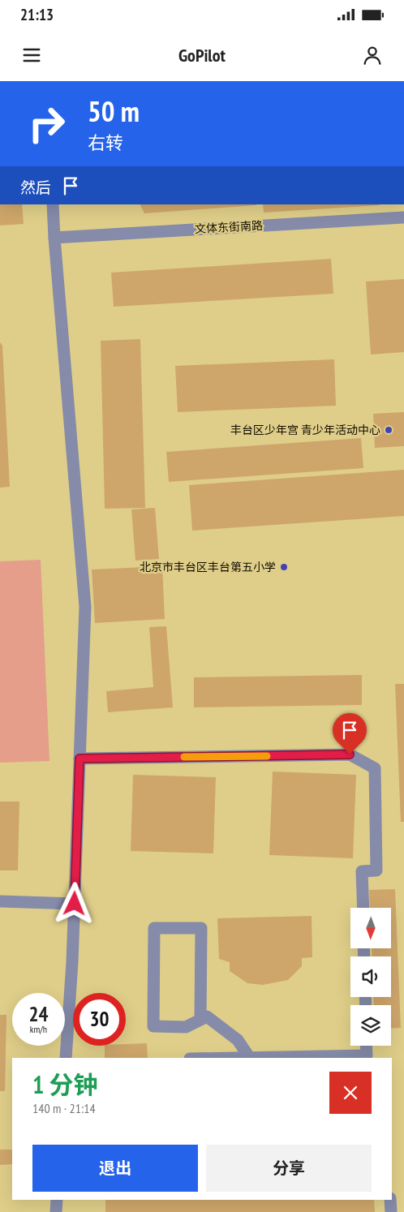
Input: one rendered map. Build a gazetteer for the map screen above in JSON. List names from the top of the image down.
{
  "streets": {
    "street": ["文体东街南路"]
  },
  "places": ["丰台区少年宫 青少年活动中心", "北京市丰台区丰台第五小学"],
  "north": "bottom",
  "page": {
    "status": "21:13",
    "header": "GoPilot",
    "turn": ["50 m", "右转"],
    "then": "然后",
    "speed": "24 km/h",
    "limit": "30",
    "heading": ["1 分钟", "140 m · 21:14"],
    "buttons": ["退出", "分享"]
  }
}
